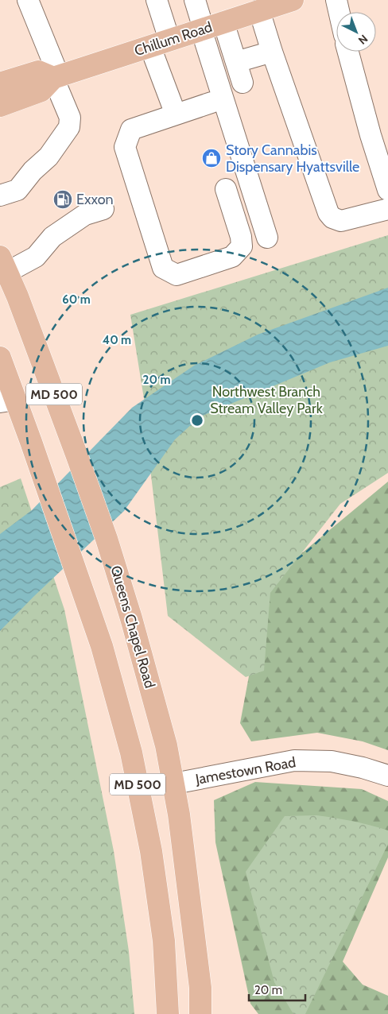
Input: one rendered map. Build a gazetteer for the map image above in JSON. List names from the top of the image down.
{
  "streets": {
    "main road": ["Chillum Road", "MD 500", "Queens Chapel Road"],
    "street": ["Jamestown Road"]
  },
  "crossings": [
    ["Queens Chapel Road", "Jamestown Road"]
  ],
  "parks": ["Northwest Branch Stream Valley Park"],
  "places": {
    "shop": ["Story Cannabis Dispensary Hyattsville"],
    "fuel station": ["Exxon"]
  },
  "scale_bar": "20 m",
  "north": "bottom right",
  "rings": ["60 m", "40 m", "20 m"]
}
